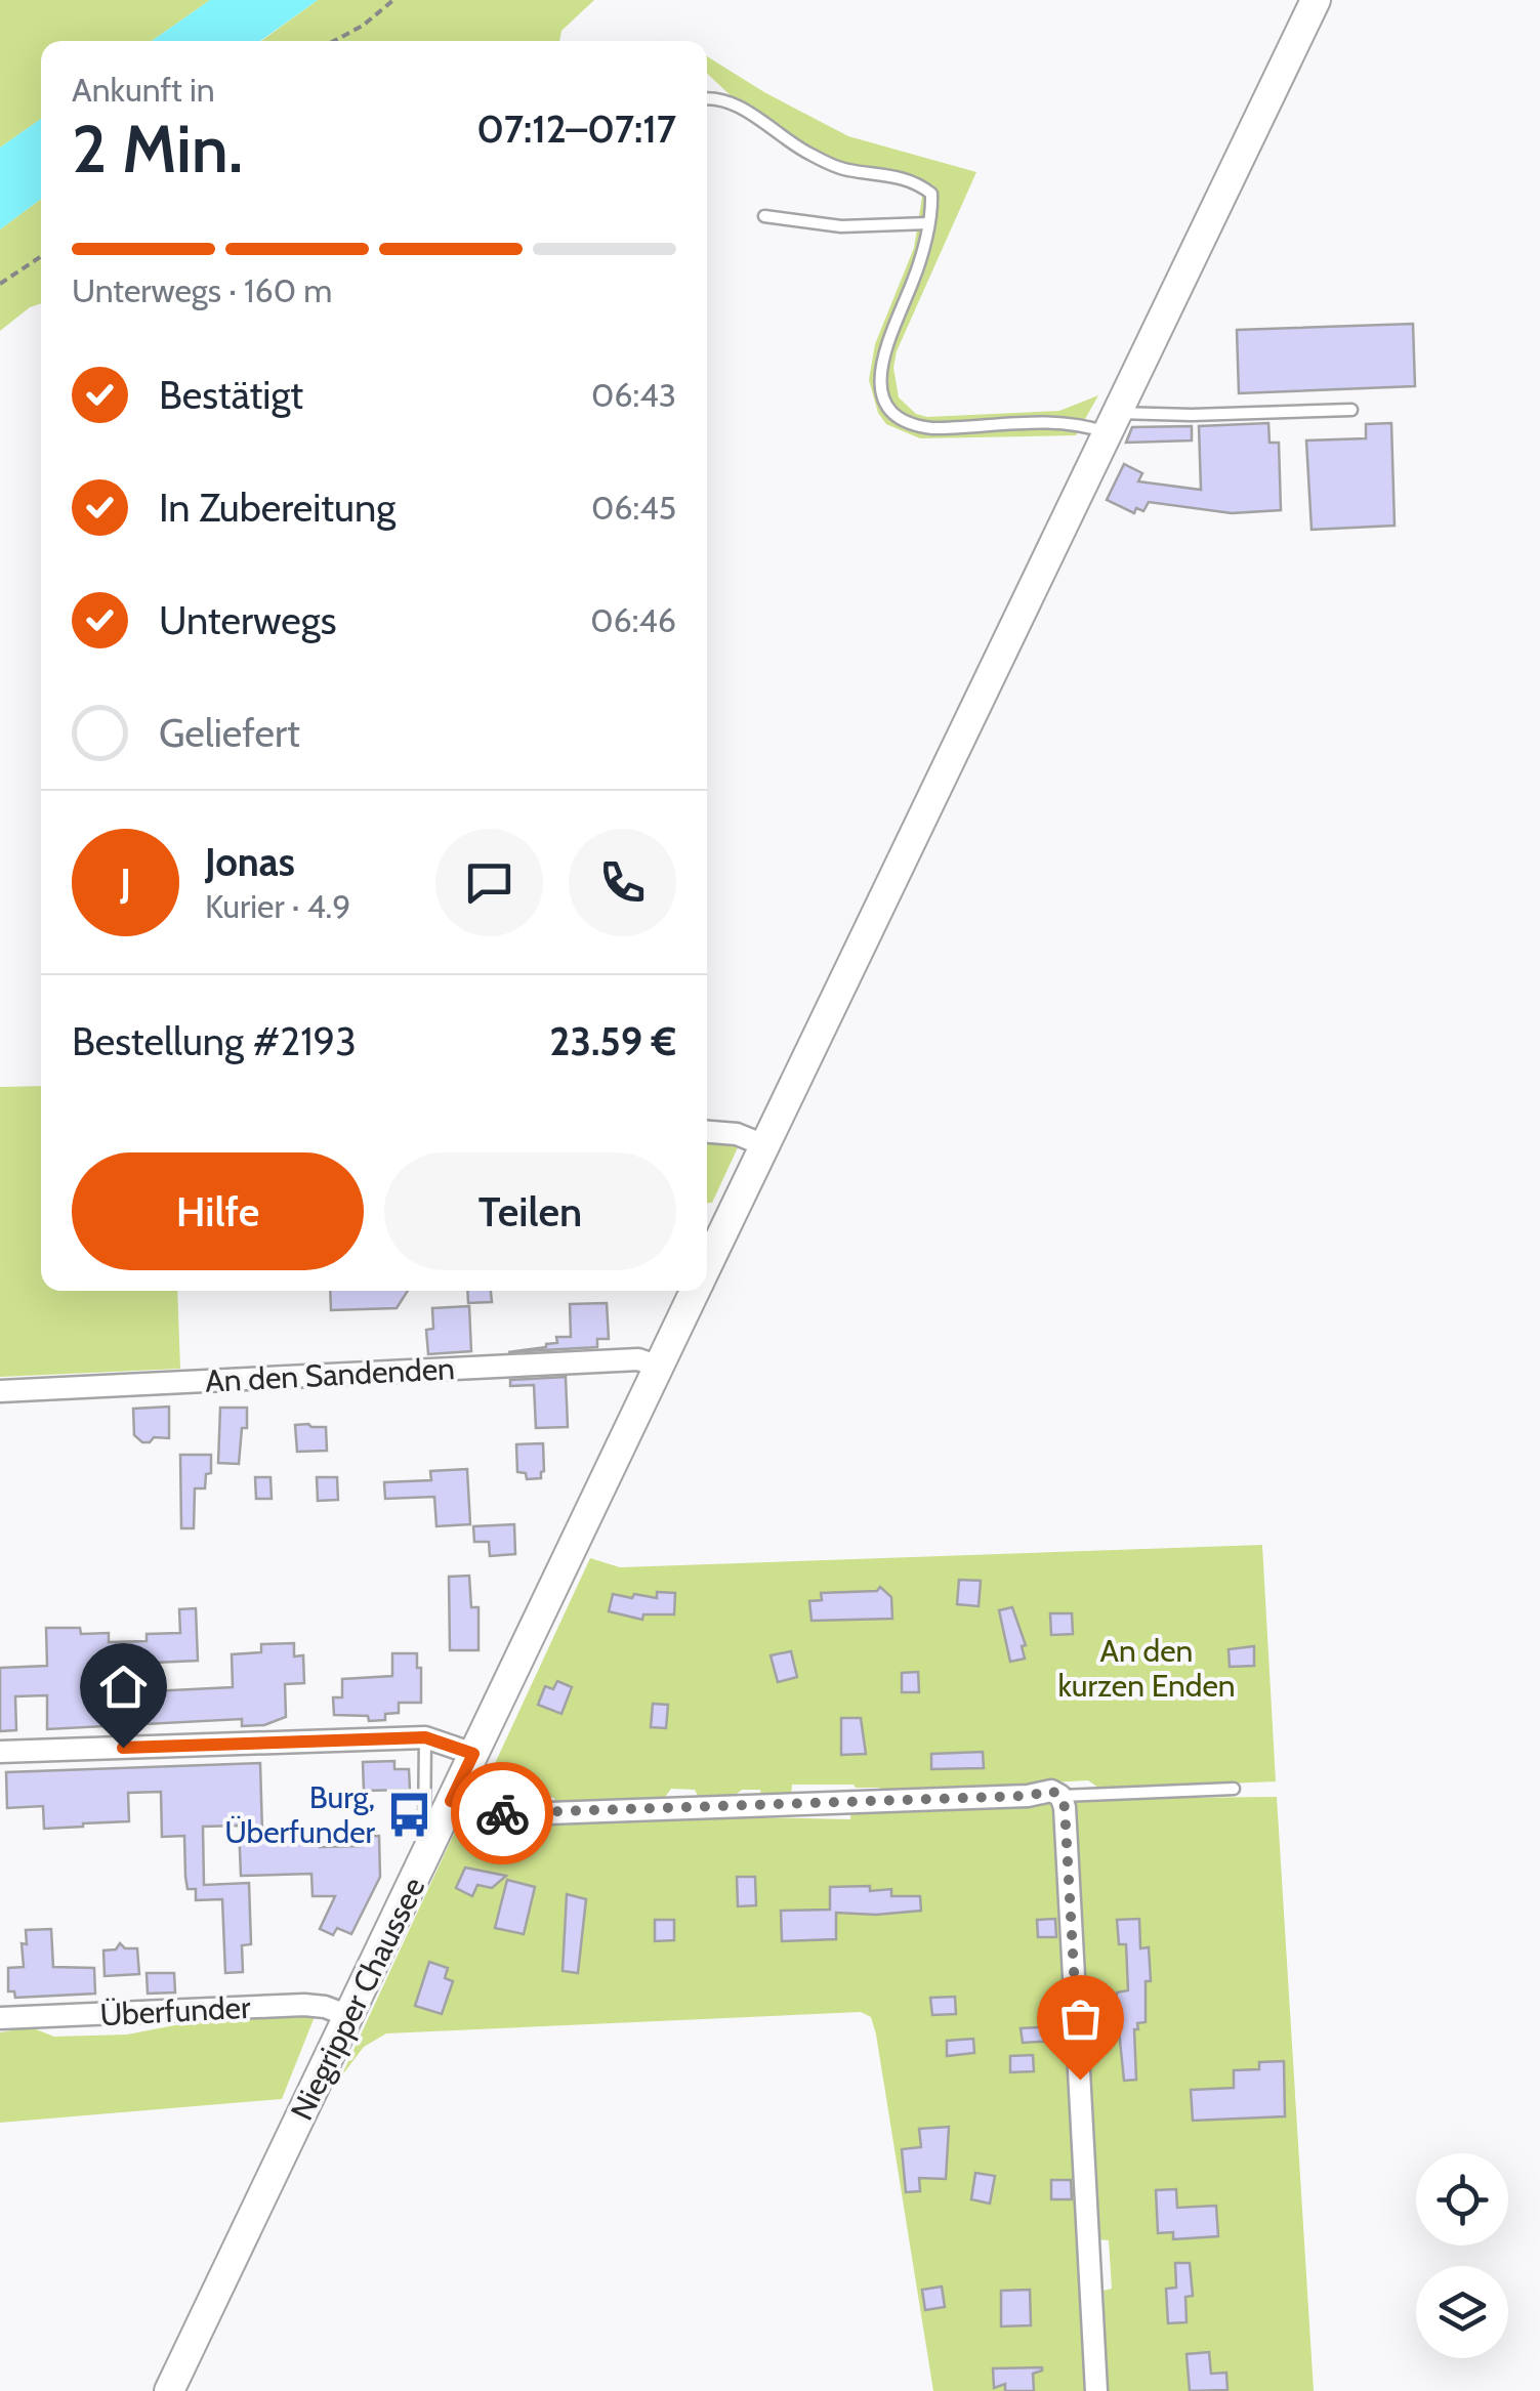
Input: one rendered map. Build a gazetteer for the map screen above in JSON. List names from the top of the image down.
{
  "streets": {
    "main road": ["Niegripper Chaussee"],
    "street": ["An den Sandenden", "Überfunder"]
  },
  "crossings": [
    ["An den Sandenden", "Niegripper Chaussee"],
    ["Niegripper Chaussee", "Überfunder"]
  ],
  "parks": ["An den kurzen Enden"],
  "places": {
    "bus stop": ["Burg, Überfunder"]
  },
  "page": {
    "heading": ["2 Min.", "Ankunft in", "07:12–07:17"],
    "panel": [
      "Jonas",
      "Kurier · 4.9",
      "Bestellung #2193",
      "23.59 €"
    ],
    "bar": "Unterwegs · 160 m",
    "list": [
      ["Bestätigt", "06:43"],
      ["In Zubereitung", "06:45"],
      ["Unterwegs", "06:46"],
      "Geliefert"
    ],
    "round": "J",
    "buttons": ["Hilfe", "Teilen"]
  }
}
